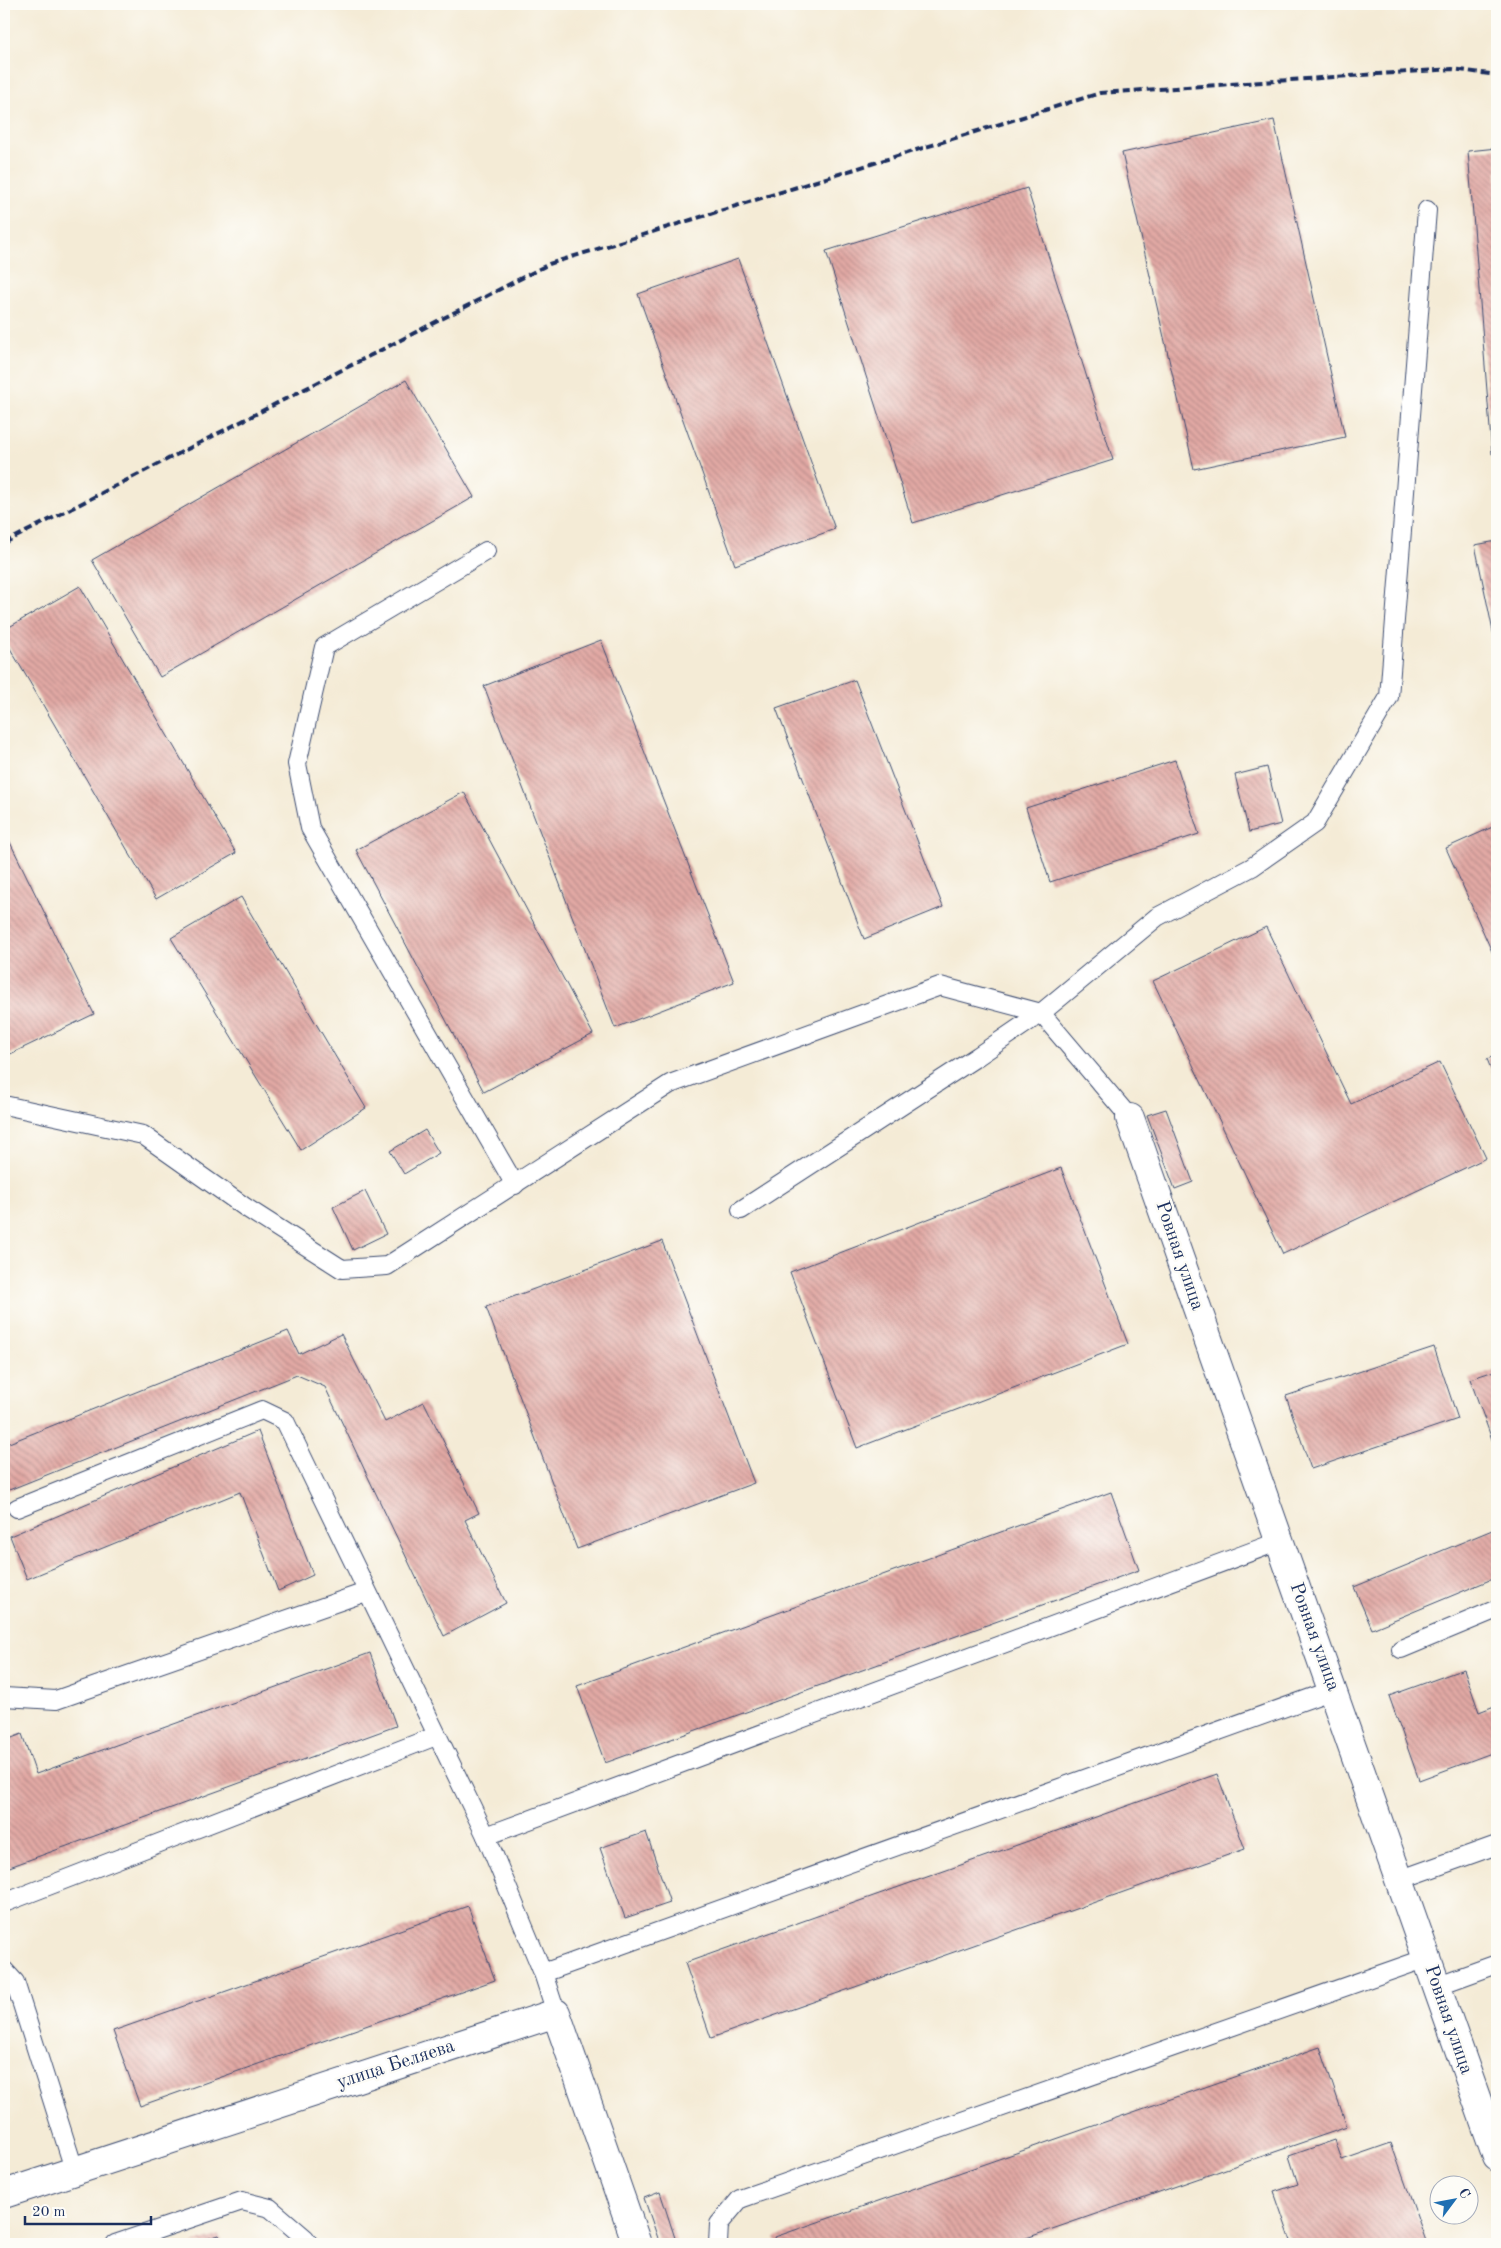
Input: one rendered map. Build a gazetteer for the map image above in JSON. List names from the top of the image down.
{
  "streets": {
    "street": ["Ровная улица", "улица Беляева"]
  },
  "scale_bar": "20 m",
  "north": "top right"
}
